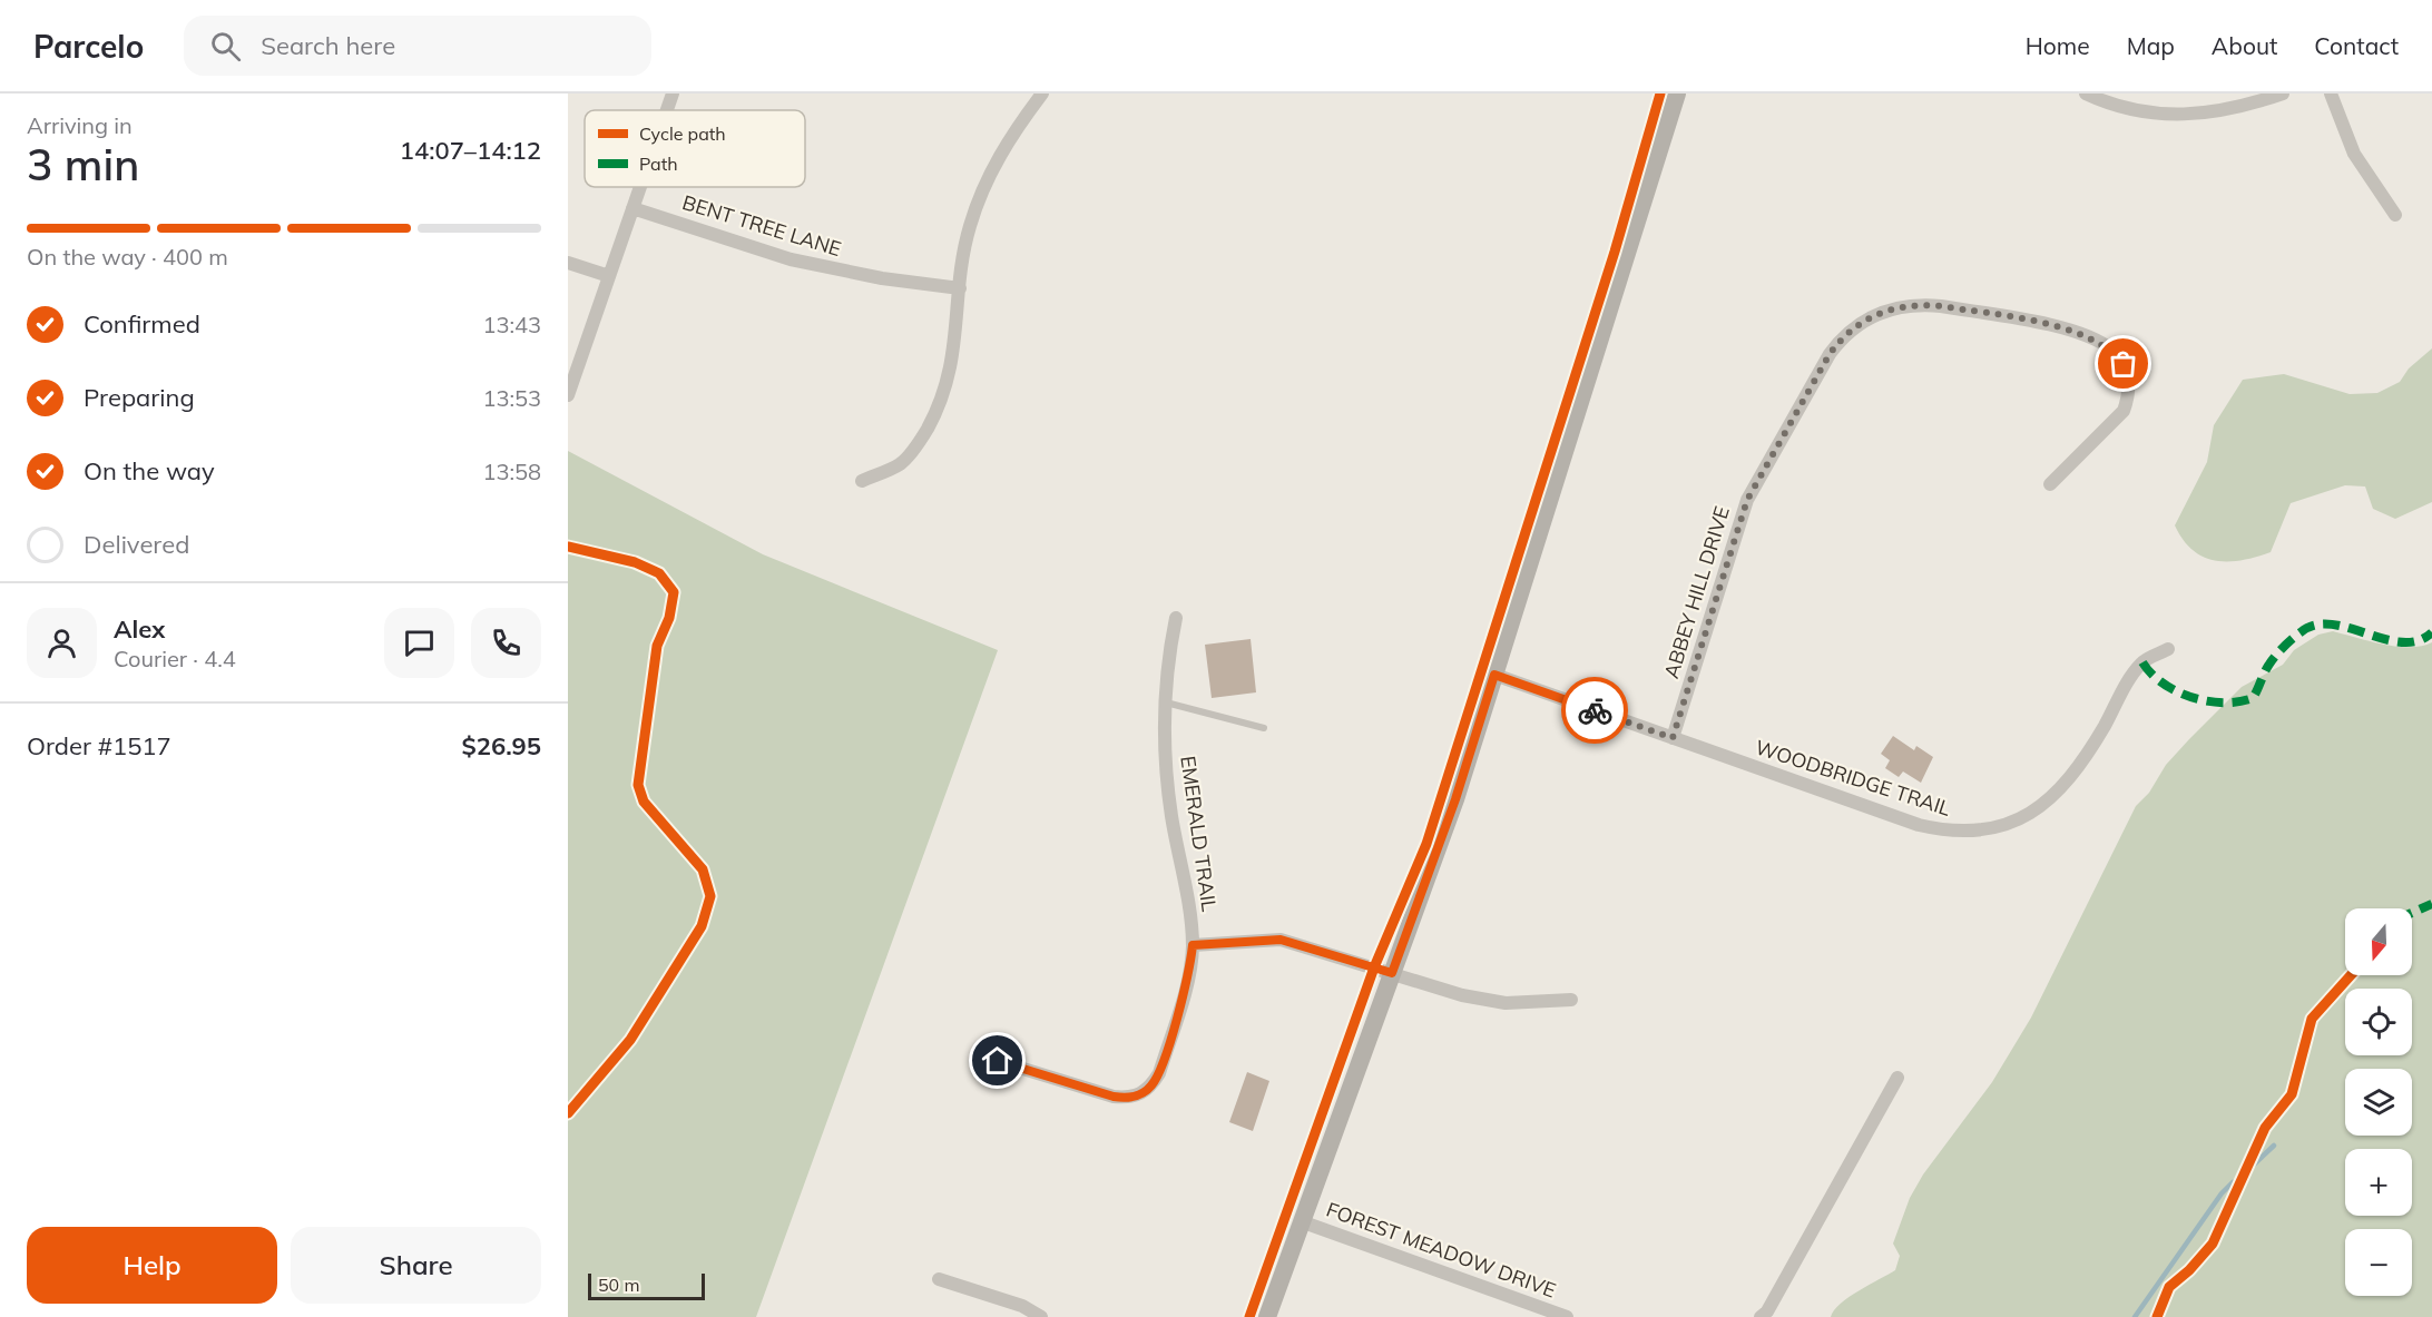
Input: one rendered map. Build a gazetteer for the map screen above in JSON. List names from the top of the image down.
{
  "streets": {
    "street": [
      "BENT TREE LANE",
      "ABBEY HILL DRIVE",
      "WOODBRIDGE TRAIL",
      "EMERALD TRAIL",
      "FOREST MEADOW DRIVE"
    ]
  },
  "crossings": [
    ["ABBEY HILL DRIVE", "WOODBRIDGE TRAIL"]
  ],
  "legend": ["Cycle path", "Path"],
  "scale_bar": "50 m",
  "north": "bottom",
  "page": {
    "header": "Parcelo",
    "search": "Search here",
    "nav": [
      "Home",
      "Map",
      "About",
      "Contact"
    ],
    "heading": ["3 min", "Arriving in", "14:07–14:12"],
    "panel": [
      "Alex",
      "Courier · 4.4",
      "Order #1517",
      "$26.95"
    ],
    "bar": "On the way · 400 m",
    "list": [
      ["Confirmed", "13:43"],
      ["Preparing", "13:53"],
      ["On the way", "13:58"],
      "Delivered"
    ],
    "map_buttons": ["+", "−"],
    "buttons": ["Help", "Share"],
    "scale": "50 m"
  }
}
